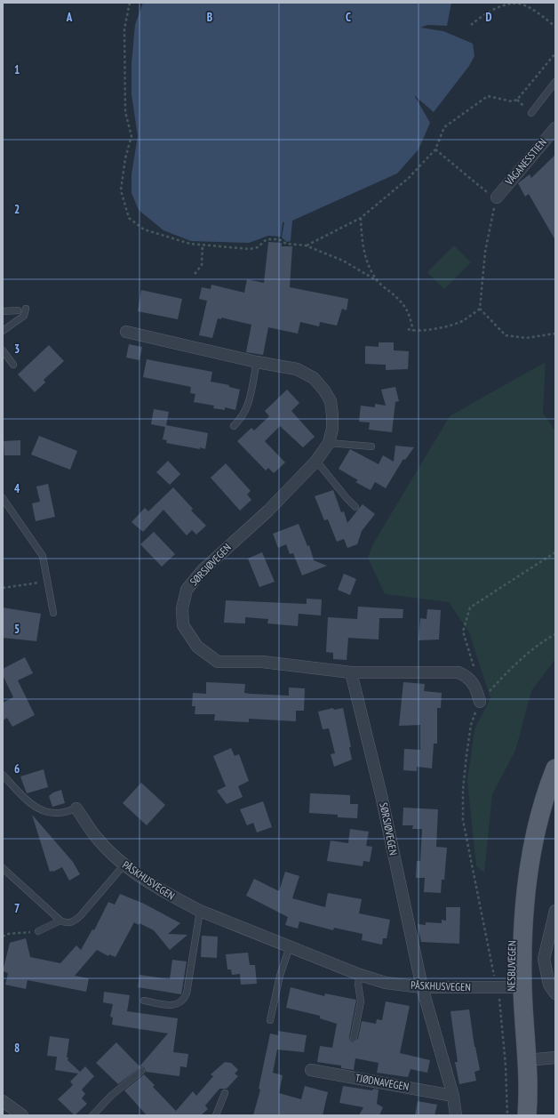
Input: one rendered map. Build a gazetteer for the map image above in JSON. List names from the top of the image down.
{
  "streets": {
    "main road": ["NESBUVEGEN"],
    "street": [
      "VÅGANESSTIEN",
      "SØRSJØVEGEN",
      "PÅSKHUSVEGEN",
      "TJØDNAVEGEN"
    ]
  },
  "crossings": [
    ["SØRSJØVEGEN", "PÅSKHUSVEGEN"],
    ["PÅSKHUSVEGEN", "NESBUVEGEN"]
  ],
  "grid": {
    "columns": [
      "A",
      "B",
      "C",
      "D"
    ],
    "rows": [
      "1",
      "2",
      "3",
      "4",
      "5",
      "6",
      "7",
      "8"
    ]
  }
}
